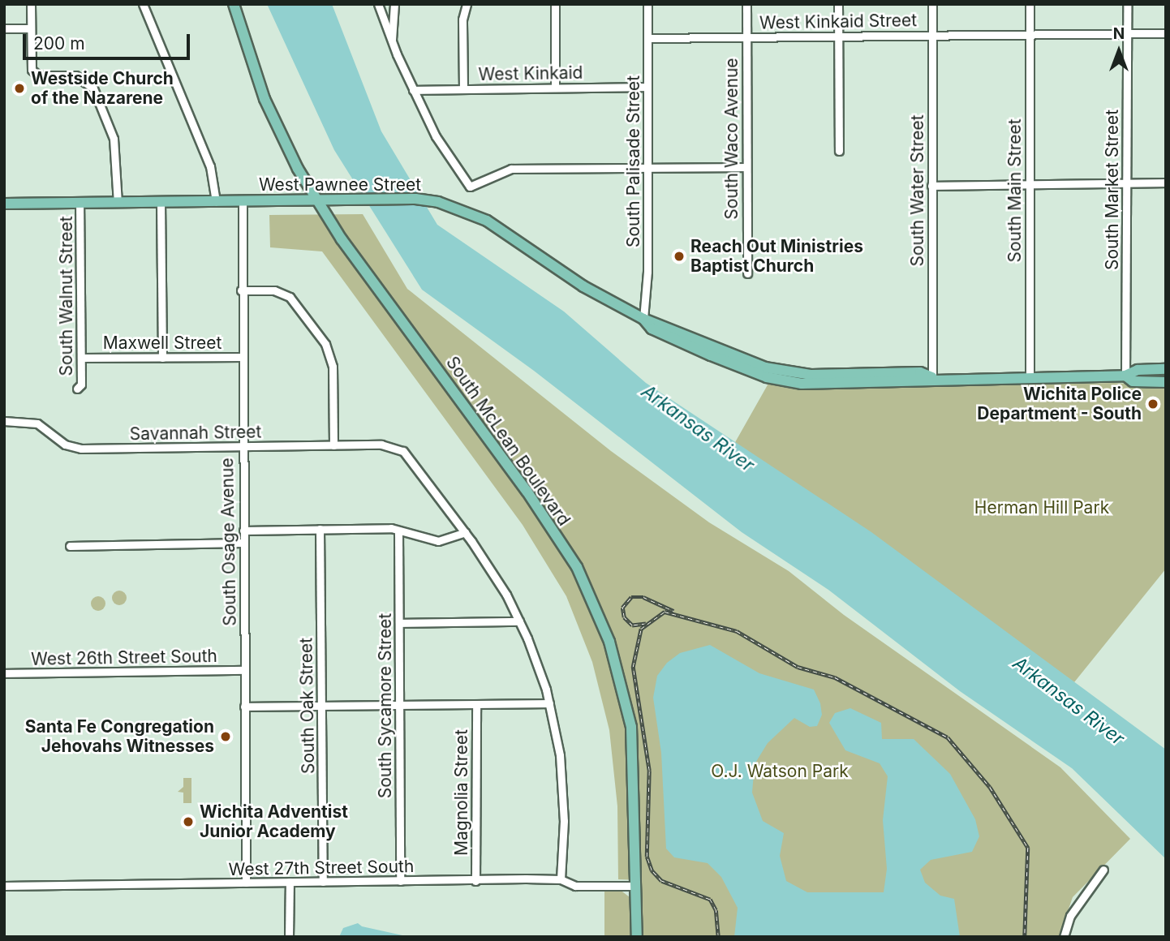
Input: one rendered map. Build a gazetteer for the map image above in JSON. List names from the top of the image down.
{
  "streets": {
    "main road": ["West Pawnee Street", "South McLean Boulevard"],
    "street": [
      "West Kinkaid Street",
      "West Kinkaid",
      "South Waco Avenue",
      "South Palisade Street",
      "South Market Street",
      "South Water Street",
      "South Main Street",
      "South Walnut Street",
      "Maxwell Street",
      "Savannah Street",
      "South Osage Avenue",
      "West 26th Street South",
      "South Oak Street",
      "South Sycamore Street",
      "Magnolia Street",
      "West 27th Street South"
    ]
  },
  "crossings": [
    ["West Kinkaid Street", "South Waco Avenue"],
    ["West Kinkaid Street", "South Palisade Street"],
    ["West Kinkaid Street", "South Market Street"],
    ["West Kinkaid Street", "South Water Street"],
    ["West Kinkaid Street", "South Main Street"],
    ["West Kinkaid", "South Palisade Street"],
    ["South Palisade Street", "West Pawnee Street"],
    ["West Pawnee Street", "South Market Street"],
    ["West Pawnee Street", "South Water Street"],
    ["West Pawnee Street", "South Main Street"],
    ["West Pawnee Street", "South Walnut Street"],
    ["West Pawnee Street", "South McLean Boulevard"],
    ["West Pawnee Street", "South Osage Avenue"],
    ["South Walnut Street", "Maxwell Street"],
    ["Maxwell Street", "South Osage Avenue"],
    ["Savannah Street", "South Osage Avenue"],
    ["South McLean Boulevard", "West 27th Street South"],
    ["South Osage Avenue", "West 26th Street South"],
    ["South Osage Avenue", "West 27th Street South"],
    ["South Oak Street", "West 27th Street South"],
    ["South Sycamore Street", "West 27th Street South"],
    ["Magnolia Street", "West 27th Street South"]
  ],
  "water": ["Arkansas River"],
  "parks": ["Herman Hill Park", "O.J. Watson Park"],
  "places": [
    "Westside Church of the Nazarene",
    "Reach Out Ministries Baptist Church",
    "Wichita Police Department - South",
    "Santa Fe Congregation Jehovahs Witnesses",
    "Wichita Adventist Junior Academy"
  ],
  "scale_bar": "200 m",
  "north": "top"
}
